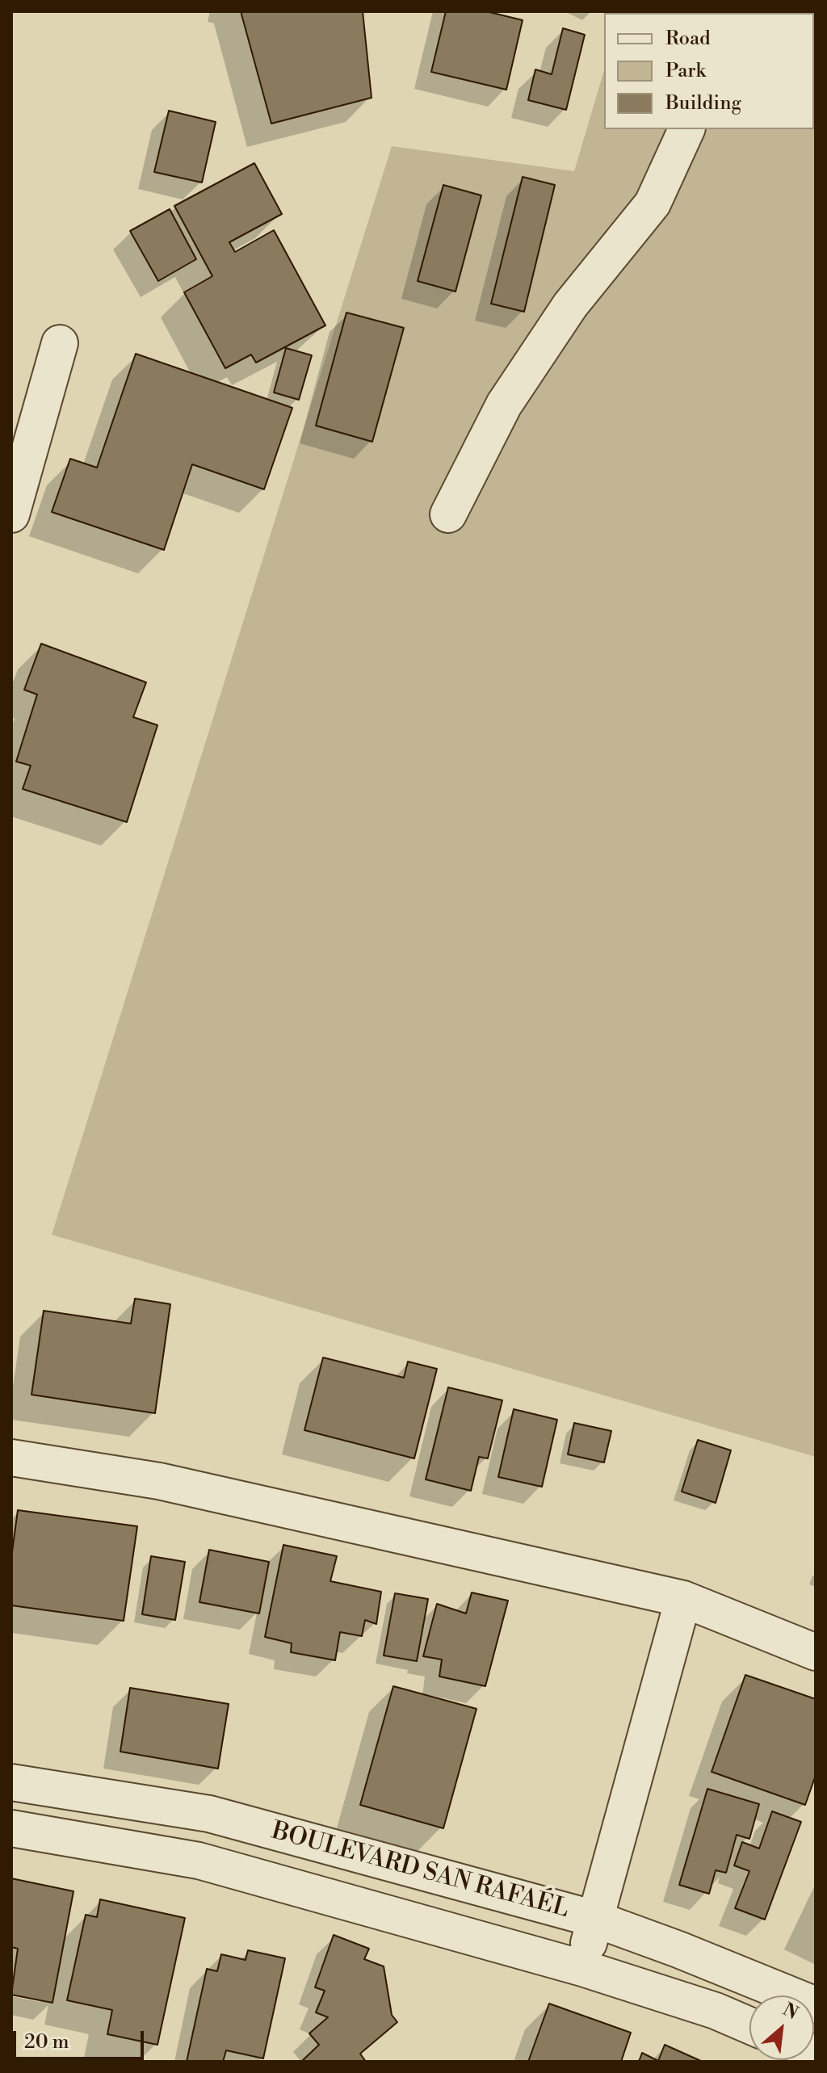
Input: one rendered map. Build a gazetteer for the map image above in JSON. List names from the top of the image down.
{
  "streets": {
    "street": ["BOULEVARD SAN RAFAÉL"]
  },
  "legend": ["Road", "Park", "Building"],
  "scale_bar": "20 m",
  "north": "top right"
}
